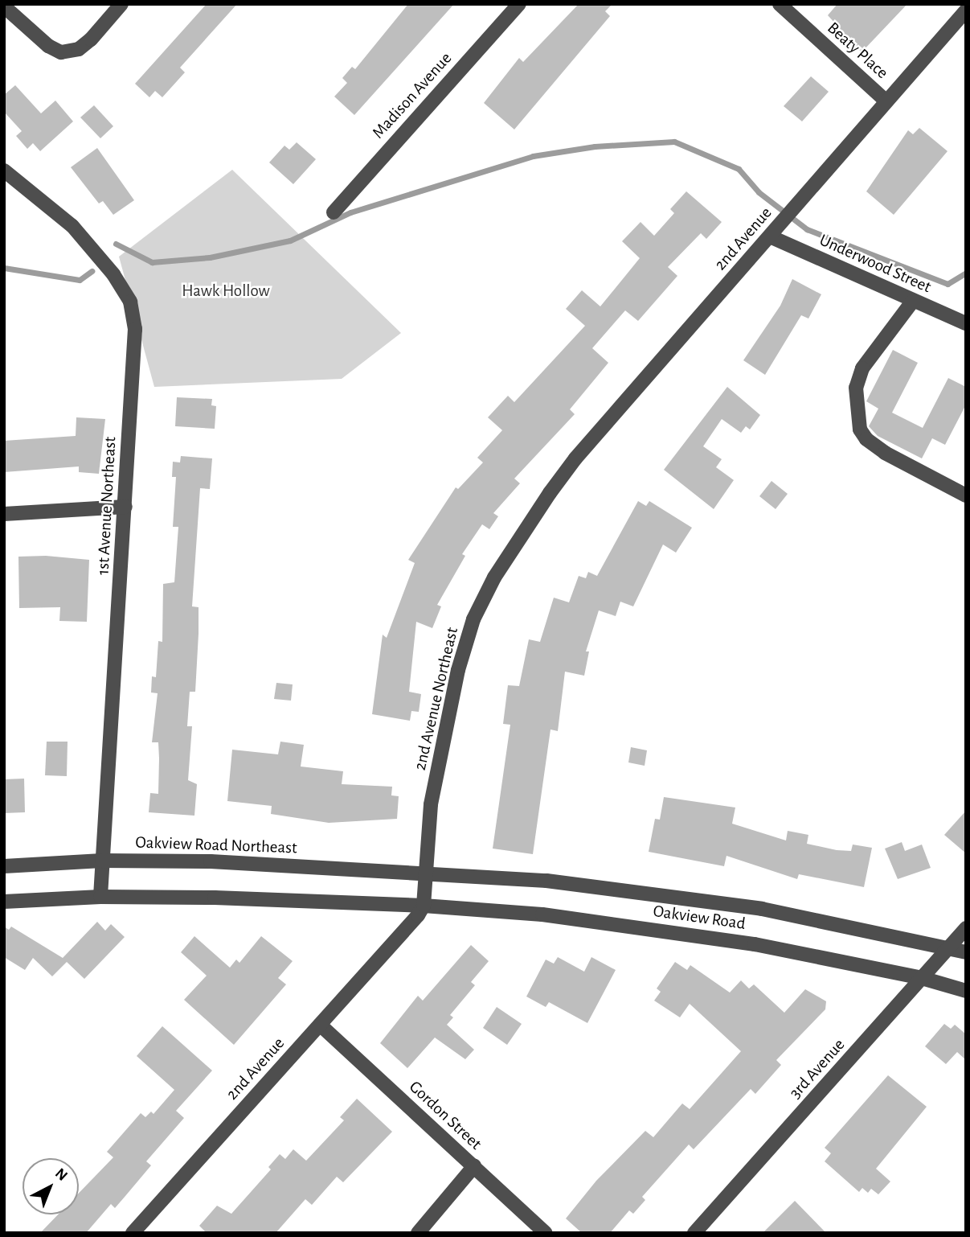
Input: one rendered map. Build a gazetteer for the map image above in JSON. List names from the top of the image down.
{
  "streets": {
    "street": [
      "Beaty Place",
      "Madison Avenue",
      "2nd Avenue",
      "Underwood Street",
      "1st Avenue Northeast",
      "2nd Avenue Northeast",
      "Oakview Road Northeast",
      "Oakview Road",
      "3rd Avenue",
      "Gordon Street"
    ]
  },
  "crossings": [
    ["Beaty Place", "2nd Avenue"],
    ["2nd Avenue", "Underwood Street"],
    ["2nd Avenue", "2nd Avenue Northeast"],
    ["2nd Avenue", "Oakview Road"],
    ["2nd Avenue", "Gordon Street"],
    ["1st Avenue Northeast", "Oakview Road Northeast"],
    ["2nd Avenue Northeast", "Oakview Road Northeast"],
    ["2nd Avenue Northeast", "Oakview Road"],
    ["Oakview Road Northeast", "Oakview Road"],
    ["Oakview Road", "3rd Avenue"]
  ],
  "parks": ["Hawk Hollow"],
  "north": "top right"
}
